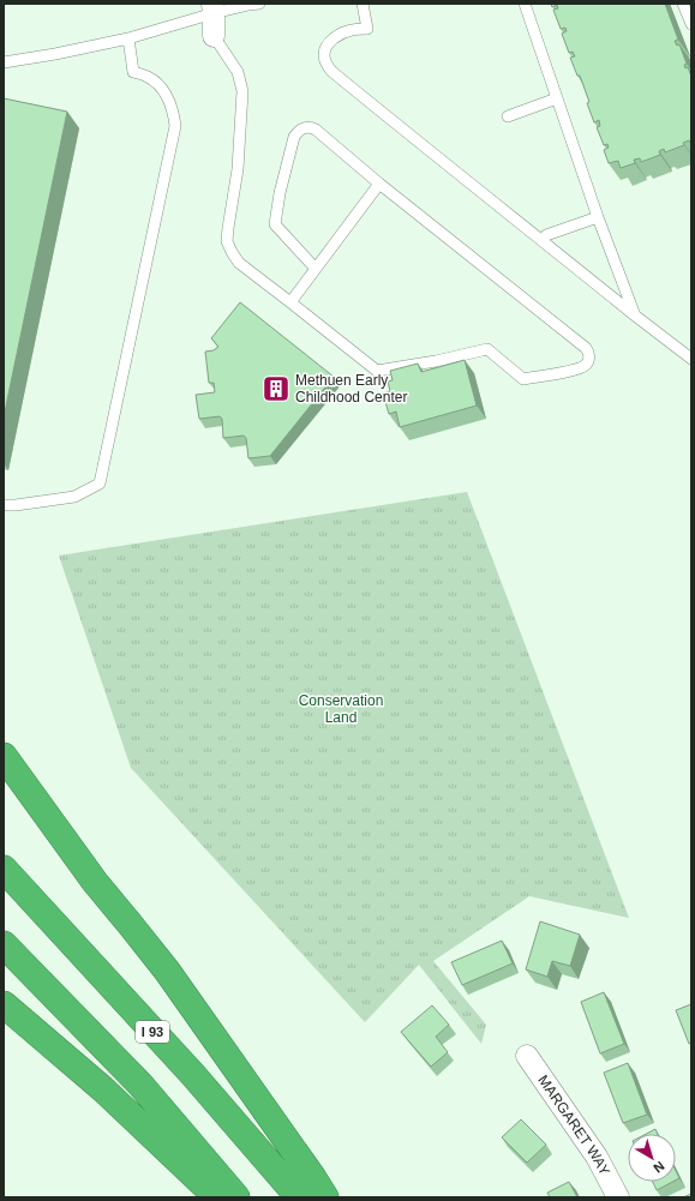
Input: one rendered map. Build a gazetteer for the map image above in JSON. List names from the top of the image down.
{
  "streets": {
    "highway": ["I 93"],
    "street": ["MARGARET WAY"]
  },
  "parks": ["Conservation Land"],
  "places": {
    "building": ["Methuen Early Childhood Center"]
  },
  "north": "bottom right"
}
